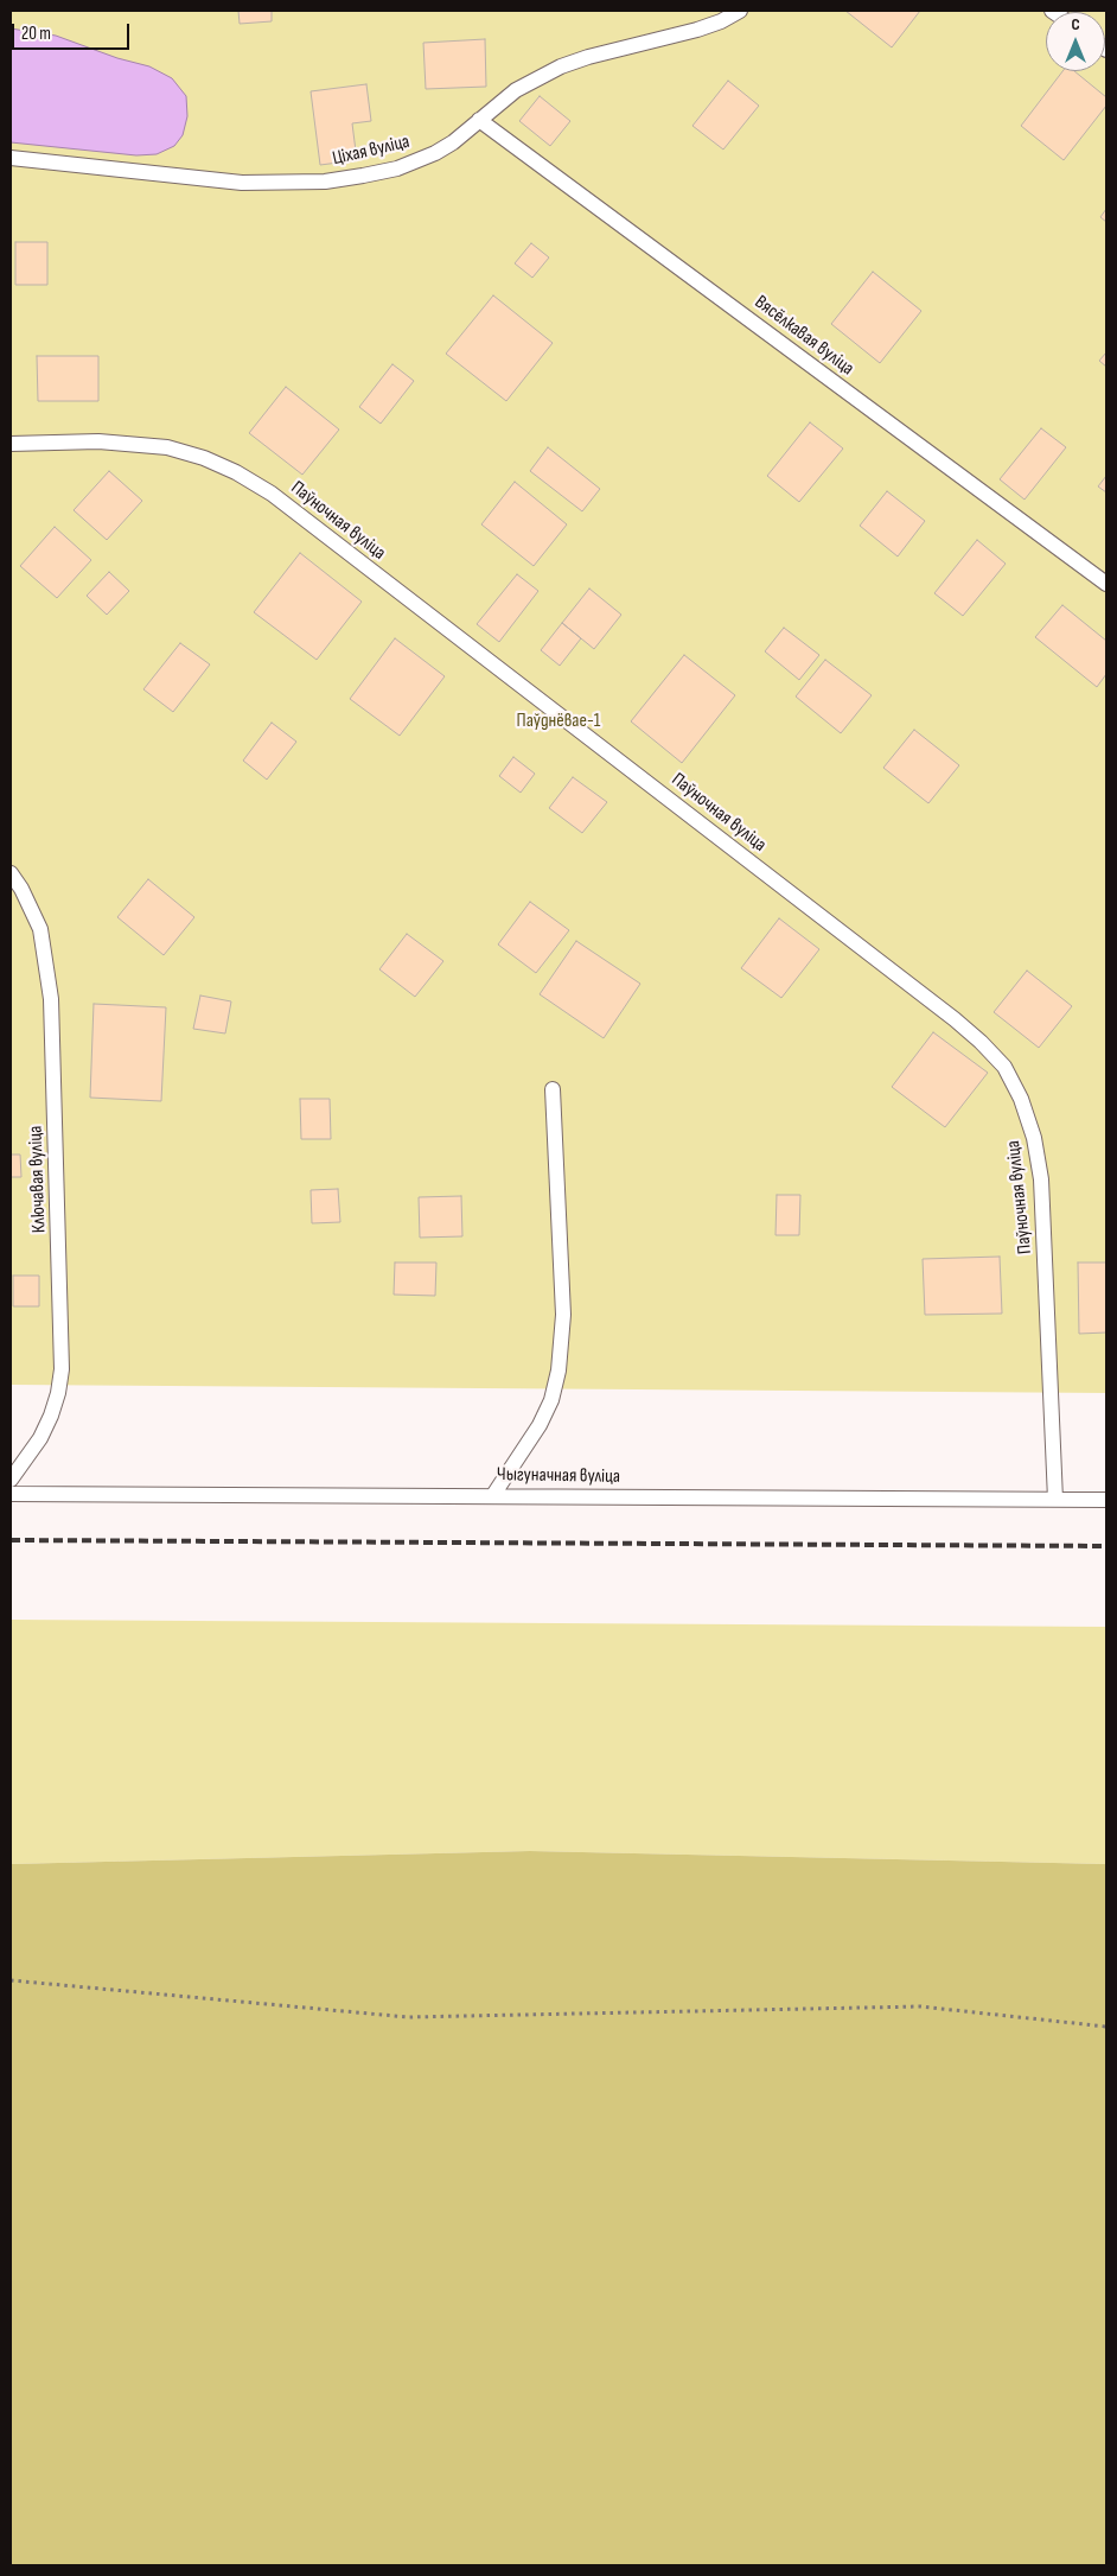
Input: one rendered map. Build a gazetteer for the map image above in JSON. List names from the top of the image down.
{
  "streets": {
    "lane": [
      "Ціхая вуліца",
      "Вясёлкавая вуліца",
      "Паўночная вуліца",
      "Ключавая вуліца",
      "Чыгуначная вуліца"
    ]
  },
  "crossings": [
    ["Ціхая вуліца", "Вясёлкавая вуліца"],
    ["Паўночная вуліца", "Чыгуначная вуліца"]
  ],
  "parks": ["Паўднёвае-1"],
  "scale_bar": "20 m",
  "north": "top"
}
